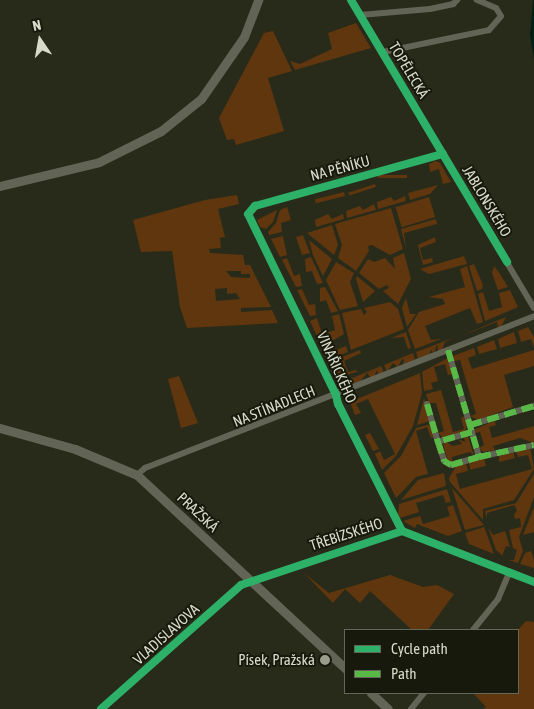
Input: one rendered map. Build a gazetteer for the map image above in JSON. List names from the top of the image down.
{
  "streets": {
    "street": [
      "TOPĚLECKÁ",
      "NA PĚNÍKU",
      "JABLONSKÉHO",
      "VINAŘICKÉHO",
      "NA STÍNADLECH",
      "PRAŽSKÁ",
      "TŘEBÍZSKÉHO",
      "VLADISLAVOVA"
    ]
  },
  "crossings": [
    ["TOPĚLECKÁ", "NA PĚNÍKU"],
    ["TOPĚLECKÁ", "JABLONSKÉHO"],
    ["NA PĚNÍKU", "JABLONSKÉHO"],
    ["NA PĚNÍKU", "VINAŘICKÉHO"],
    ["VINAŘICKÉHO", "NA STÍNADLECH"],
    ["VINAŘICKÉHO", "TŘEBÍZSKÉHO"],
    ["NA STÍNADLECH", "PRAŽSKÁ"],
    ["PRAŽSKÁ", "TŘEBÍZSKÉHO"],
    ["PRAŽSKÁ", "VLADISLAVOVA"],
    ["TŘEBÍZSKÉHO", "VLADISLAVOVA"]
  ],
  "places": ["Písek, Pražská"],
  "legend": ["Cycle path", "Path"],
  "north": "top"
}
